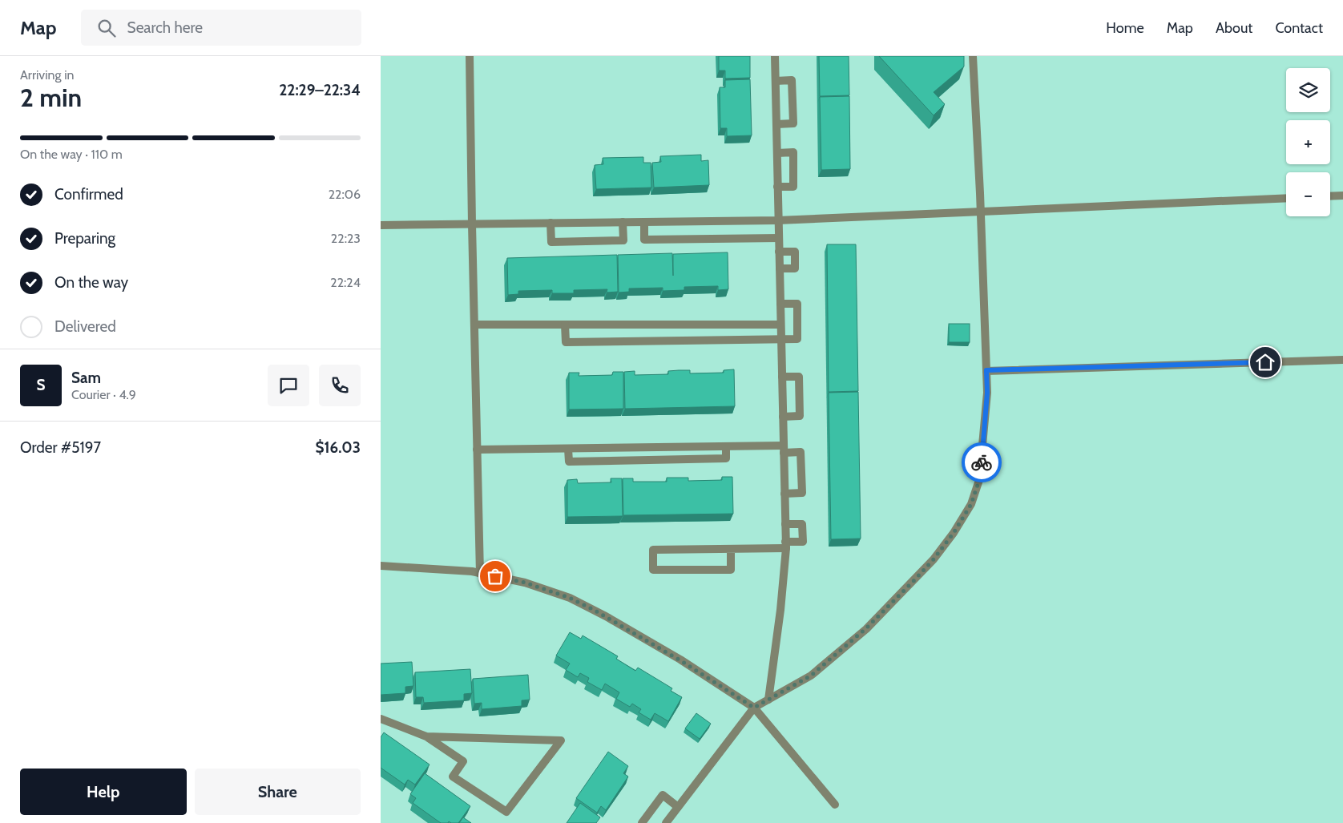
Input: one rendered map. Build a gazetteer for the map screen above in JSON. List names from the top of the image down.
{
  "page": {
    "header": "Map",
    "search": "Search here",
    "nav": [
      "Home",
      "Map",
      "About",
      "Contact"
    ],
    "heading": ["2 min", "Arriving in", "22:29–22:34"],
    "panel": [
      "Sam",
      "Courier · 4.9",
      "Order #5197",
      "$16.03"
    ],
    "map_buttons": ["+", "−"],
    "bar": "On the way · 110 m",
    "list": [
      ["Confirmed", "22:06"],
      ["Preparing", "22:23"],
      ["On the way", "22:24"],
      "Delivered"
    ],
    "round": "S",
    "buttons": ["Help", "Share"]
  }
}
